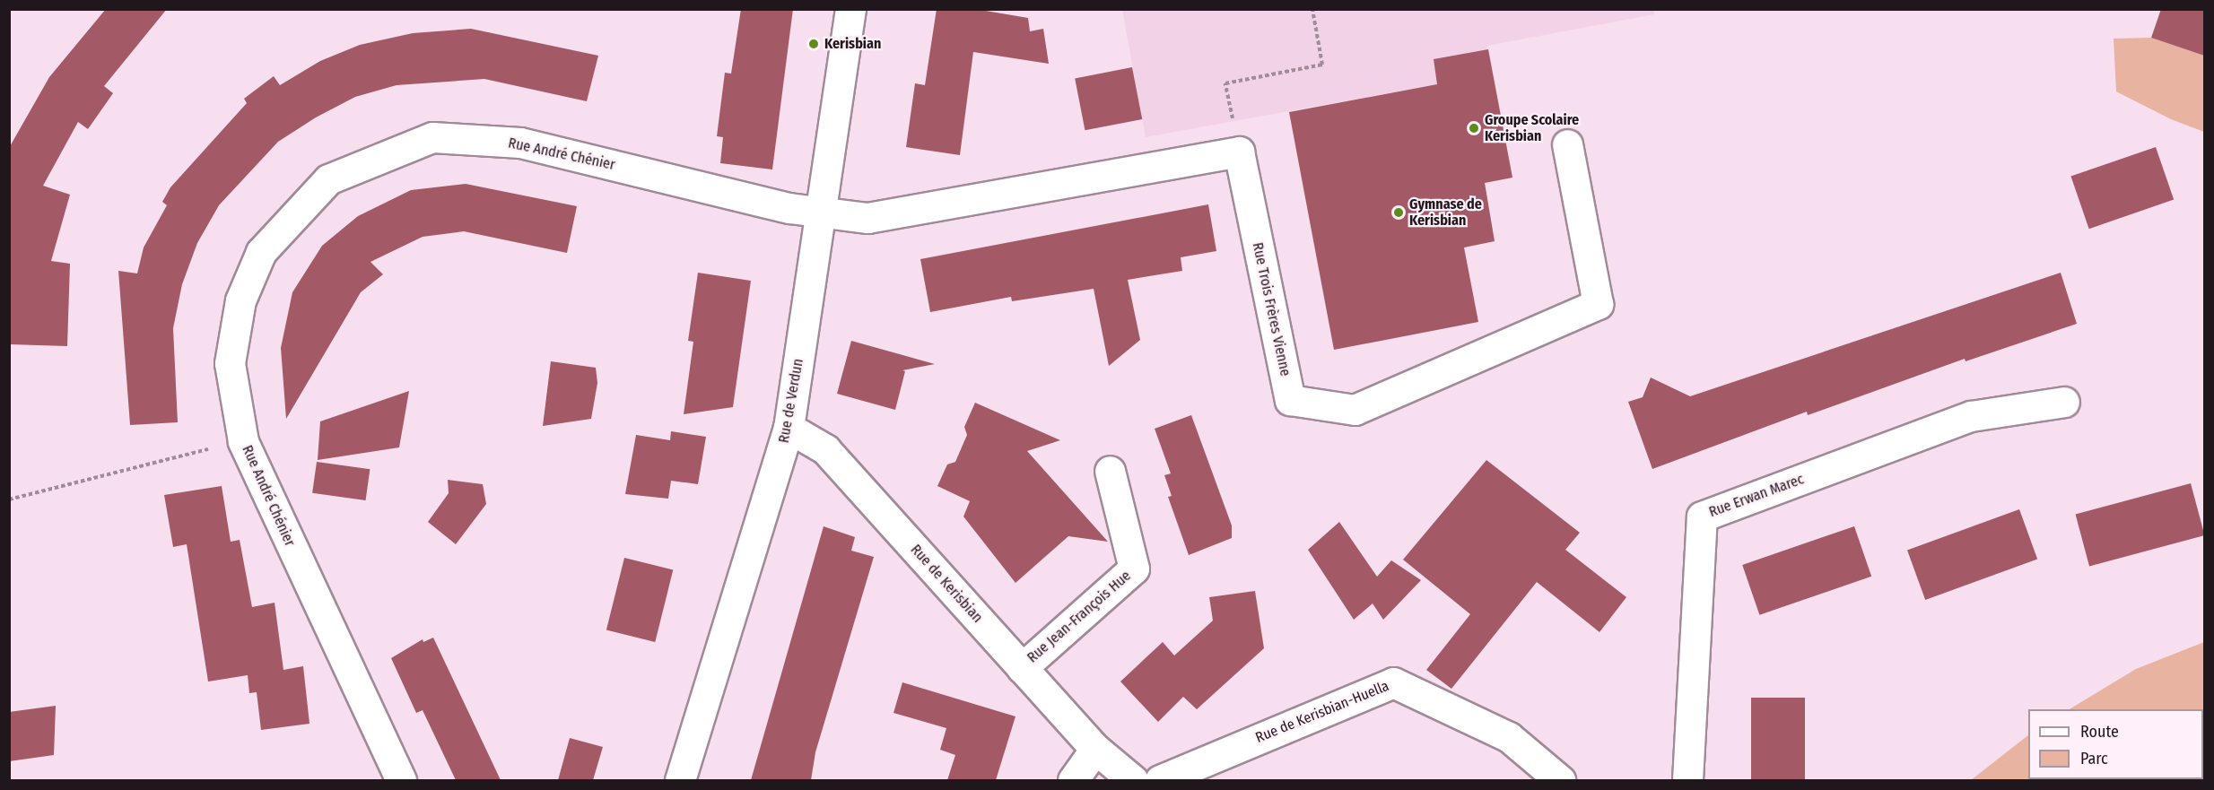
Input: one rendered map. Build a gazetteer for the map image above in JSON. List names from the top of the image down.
{
  "streets": {
    "street": [
      "Rue André Chénier",
      "Rue Trois Frères Vienne",
      "Rue de Verdun",
      "Rue Erwan Marec",
      "Rue de Kerisbian",
      "Rue Jean-François Hue",
      "Rue de Kerisbian-Huella"
    ]
  },
  "crossings": [
    ["Rue André Chénier", "Rue de Verdun"],
    ["Rue de Verdun", "Rue de Kerisbian"],
    ["Rue de Kerisbian", "Rue Jean-François Hue"]
  ],
  "places": ["Kerisbian", "Groupe Scolaire Kerisbian", "Gymnase de Kerisbian"],
  "legend": ["Route", "Parc"]
}
